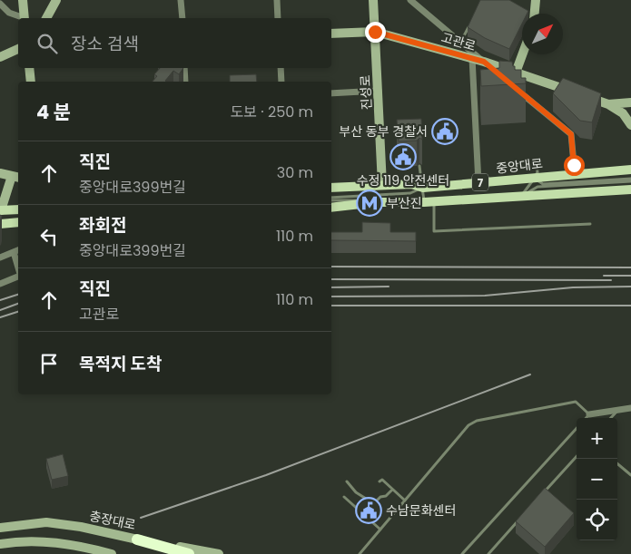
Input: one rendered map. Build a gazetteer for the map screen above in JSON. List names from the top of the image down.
{
  "streets": {
    "main road": [
      "고관로",
      "진성로",
      "중앙대로",
      "7",
      "충장대로"
    ]
  },
  "crossings": [
    ["고관로", "진성로"],
    ["진성로", "중앙대로"]
  ],
  "places": {
    "public building": ["부산 동부 경찰서", "수정 119 안전센터", "수남문화센터"],
    "metro station": ["부산진"]
  },
  "north": "top right",
  "page": {
    "search": "장소 검색",
    "heading": ["4 분", "도보 · 250 m"],
    "list": [
      ["직진", "중앙대로399번길", "30 m"],
      ["좌회전", "중앙대로399번길", "110 m"],
      ["직진", "고관로", "110 m"],
      "목적지 도착"
    ],
    "map_buttons": ["+", "−"]
  }
}
